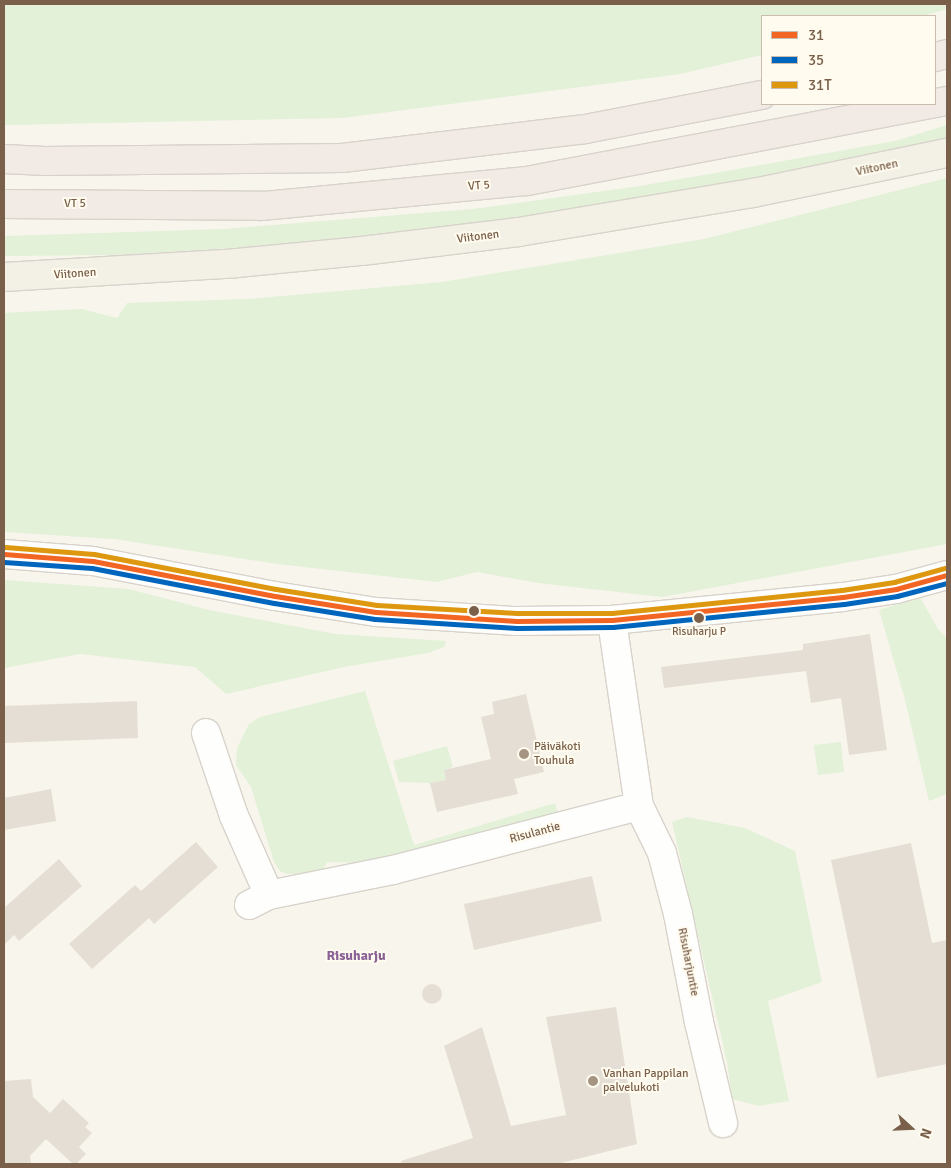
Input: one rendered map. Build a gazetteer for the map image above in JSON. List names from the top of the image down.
{
  "streets": {
    "highway": ["VT 5"],
    "main road": ["Viitonen"],
    "street": ["Risulantie", "Risuharjuntie"]
  },
  "crossings": [
    ["Risulantie", "Risuharjuntie"]
  ],
  "districts": ["Risuharju"],
  "places": ["Risuharju P", "Päiväkoti Touhula", "Vanhan Pappilan palvelukoti"],
  "lines": ["transit line 31T", "transit line 31", "transit line 35"],
  "legend": ["31", "35", "31T"],
  "north": "right"
}
